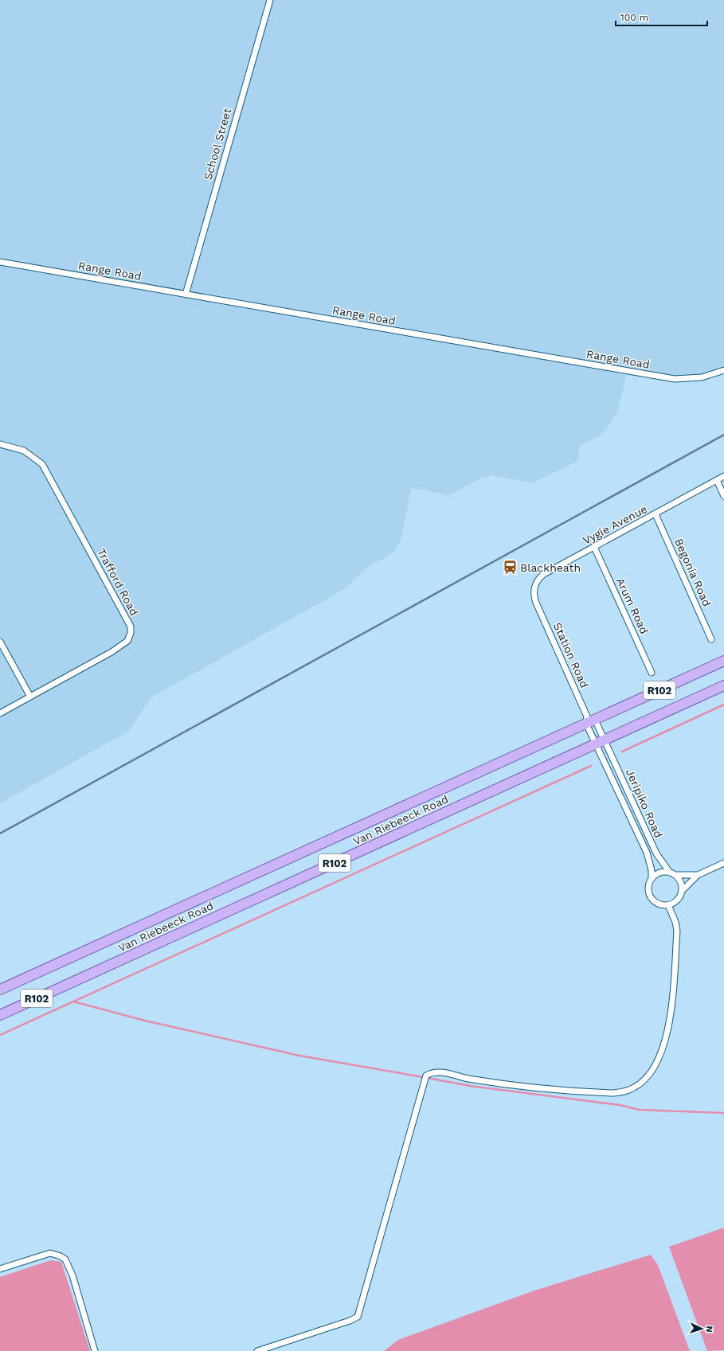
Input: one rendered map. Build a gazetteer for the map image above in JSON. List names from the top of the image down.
{
  "streets": {
    "main road": ["R102", "Van Riebeeck Road"],
    "street": [
      "School Street",
      "Range Road",
      "Vygie Avenue",
      "Begonia Road",
      "Trafford Road",
      "Arum Road",
      "Station Road",
      "Jeripiko Road"
    ]
  },
  "crossings": [
    ["School Street", "Range Road"],
    ["Vygie Avenue", "Begonia Road"],
    ["Vygie Avenue", "Arum Road"],
    ["Vygie Avenue", "Station Road"],
    ["Station Road", "Van Riebeeck Road"],
    ["Jeripiko Road", "Van Riebeeck Road"]
  ],
  "places": {
    "station": ["Blackheath"]
  },
  "scale_bar": "100 m",
  "north": "right"
}
